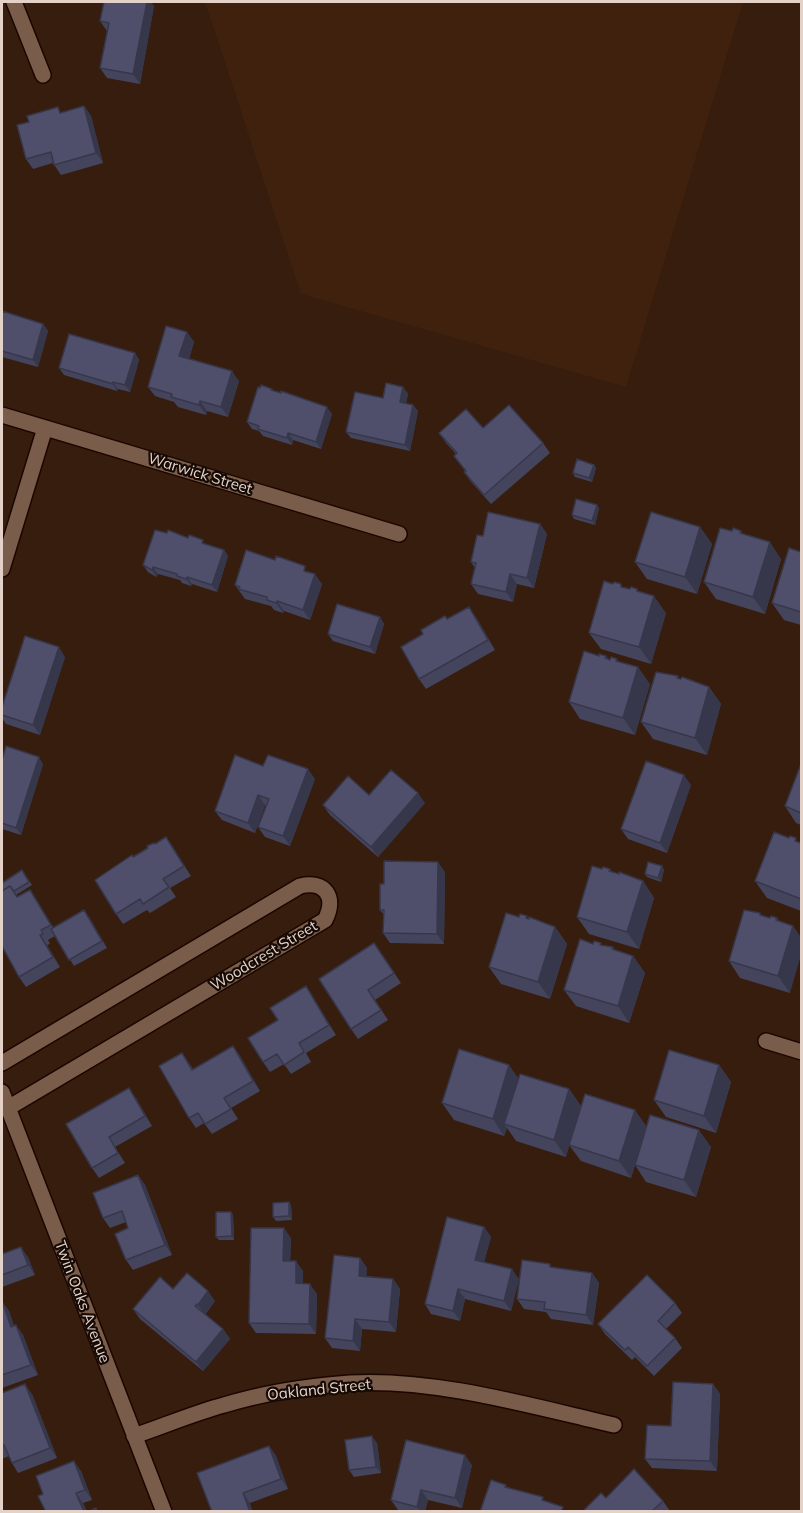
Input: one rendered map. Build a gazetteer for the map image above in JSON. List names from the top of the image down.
{
  "streets": {
    "street": [
      "Warwick Street",
      "Woodcrest Street",
      "Twin Oaks Avenue",
      "Oakland Street"
    ]
  },
  "crossings": [
    ["Woodcrest Street", "Twin Oaks Avenue"],
    ["Twin Oaks Avenue", "Oakland Street"]
  ]
}
